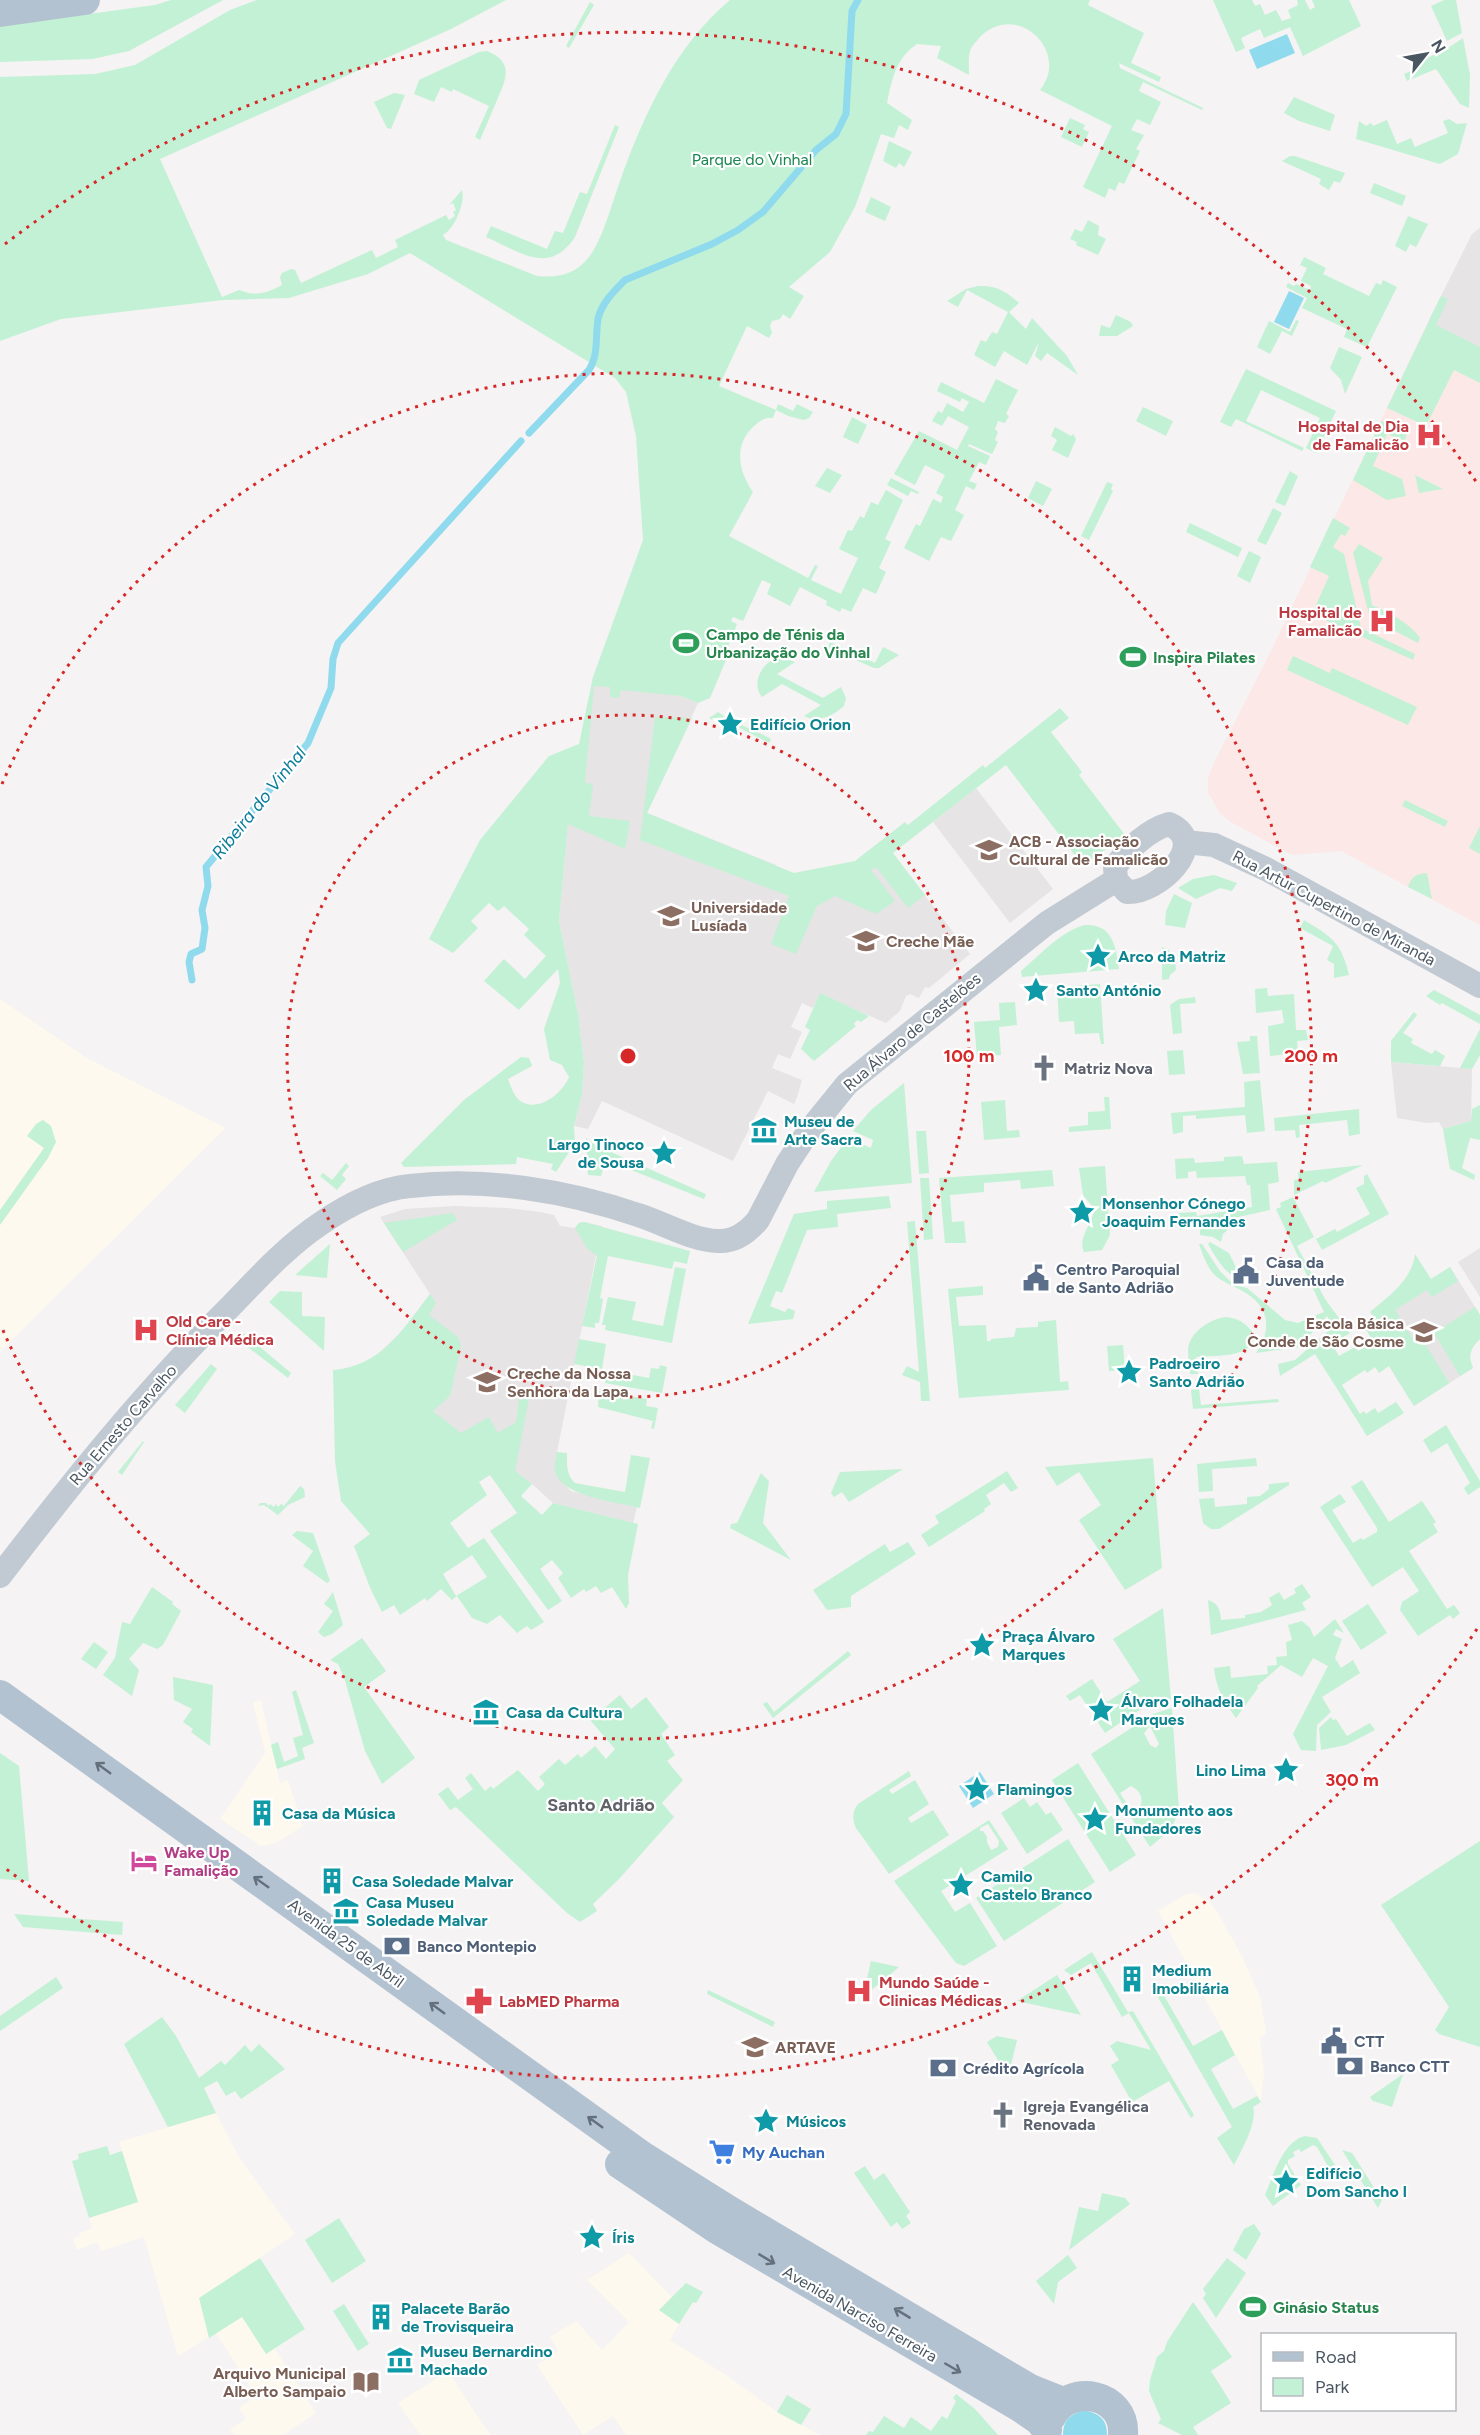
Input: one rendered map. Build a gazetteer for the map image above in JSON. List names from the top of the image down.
{
  "streets": {
    "main road": ["Avenida 25 de Abril", "Avenida Narciso Ferreira"],
    "street": ["Rua Artur Cupertino de Miranda", "Rua Álvaro de Castelões", "Rua Ernesto Carvalho"]
  },
  "crossings": [
    ["Rua Álvaro de Castelões", "Rua Ernesto Carvalho"],
    ["Avenida 25 de Abril", "Avenida Narciso Ferreira"]
  ],
  "districts": ["Santo Adrião"],
  "water": ["Ribeira do Vinhal"],
  "parks": ["Parque do Vinhal"],
  "places": {
    "hospital": [
      "Hospital de Dia de Famalicão",
      "Hospital de Famalicão",
      "Old Care - Clínica Médica",
      "Mundo Saúde - Clinicas Médicas"
    ],
    "sports": ["Campo de Ténis da Urbanização do Vinhal", "Inspira Pilates", "Ginásio Status"],
    "place": [
      "Edifício Orion",
      "Arco da Matriz",
      "Santo António",
      "Largo Tinoco de Sousa",
      "Monsenhor Cónego Joaquim Fernandes",
      "Padroeiro Santo Adrião",
      "Praça Álvaro Marques",
      "Álvaro Folhadela Marques",
      "Lino Lima",
      "Flamingos",
      "Monumento aos Fundadores",
      "Camilo Castelo Branco",
      "Músicos",
      "Edifício Dom Sancho I",
      "Íris"
    ],
    "school or university": [
      "ACB - Associação Cultural de Famalicão",
      "Universidade Lusíada",
      "Creche Mãe",
      "Escola Básica Conde de São Cosme",
      "Creche da Nossa Senhora da Lapa",
      "ARTAVE"
    ],
    "church": ["Matriz Nova", "Igreja Evangélica Renovada"],
    "museum": [
      "Museu de Arte Sacra",
      "Casa da Cultura",
      "Casa Museu Soledade Malvar",
      "Museu Bernardino Machado"
    ],
    "public building": ["Casa da Juventude", "Centro Paroquial de Santo Adrião", "CTT"],
    "building": [
      "Casa da Música",
      "Casa Soledade Malvar",
      "Medium Imobiliária",
      "Palacete Barão de Trovisqueira"
    ],
    "hotel": ["Wake Up Famalição"],
    "bank": ["Banco Montepio", "Banco CTT", "Crédito Agrícola"],
    "pharmacy": ["LabMED Pharma"],
    "supermarket": ["My Auchan"],
    "library": ["Arquivo Municipal Alberto Sampaio"]
  },
  "legend": ["Road", "Park"],
  "north": "top right",
  "rings": ["100 m", "200 m", "300 m"]
}
